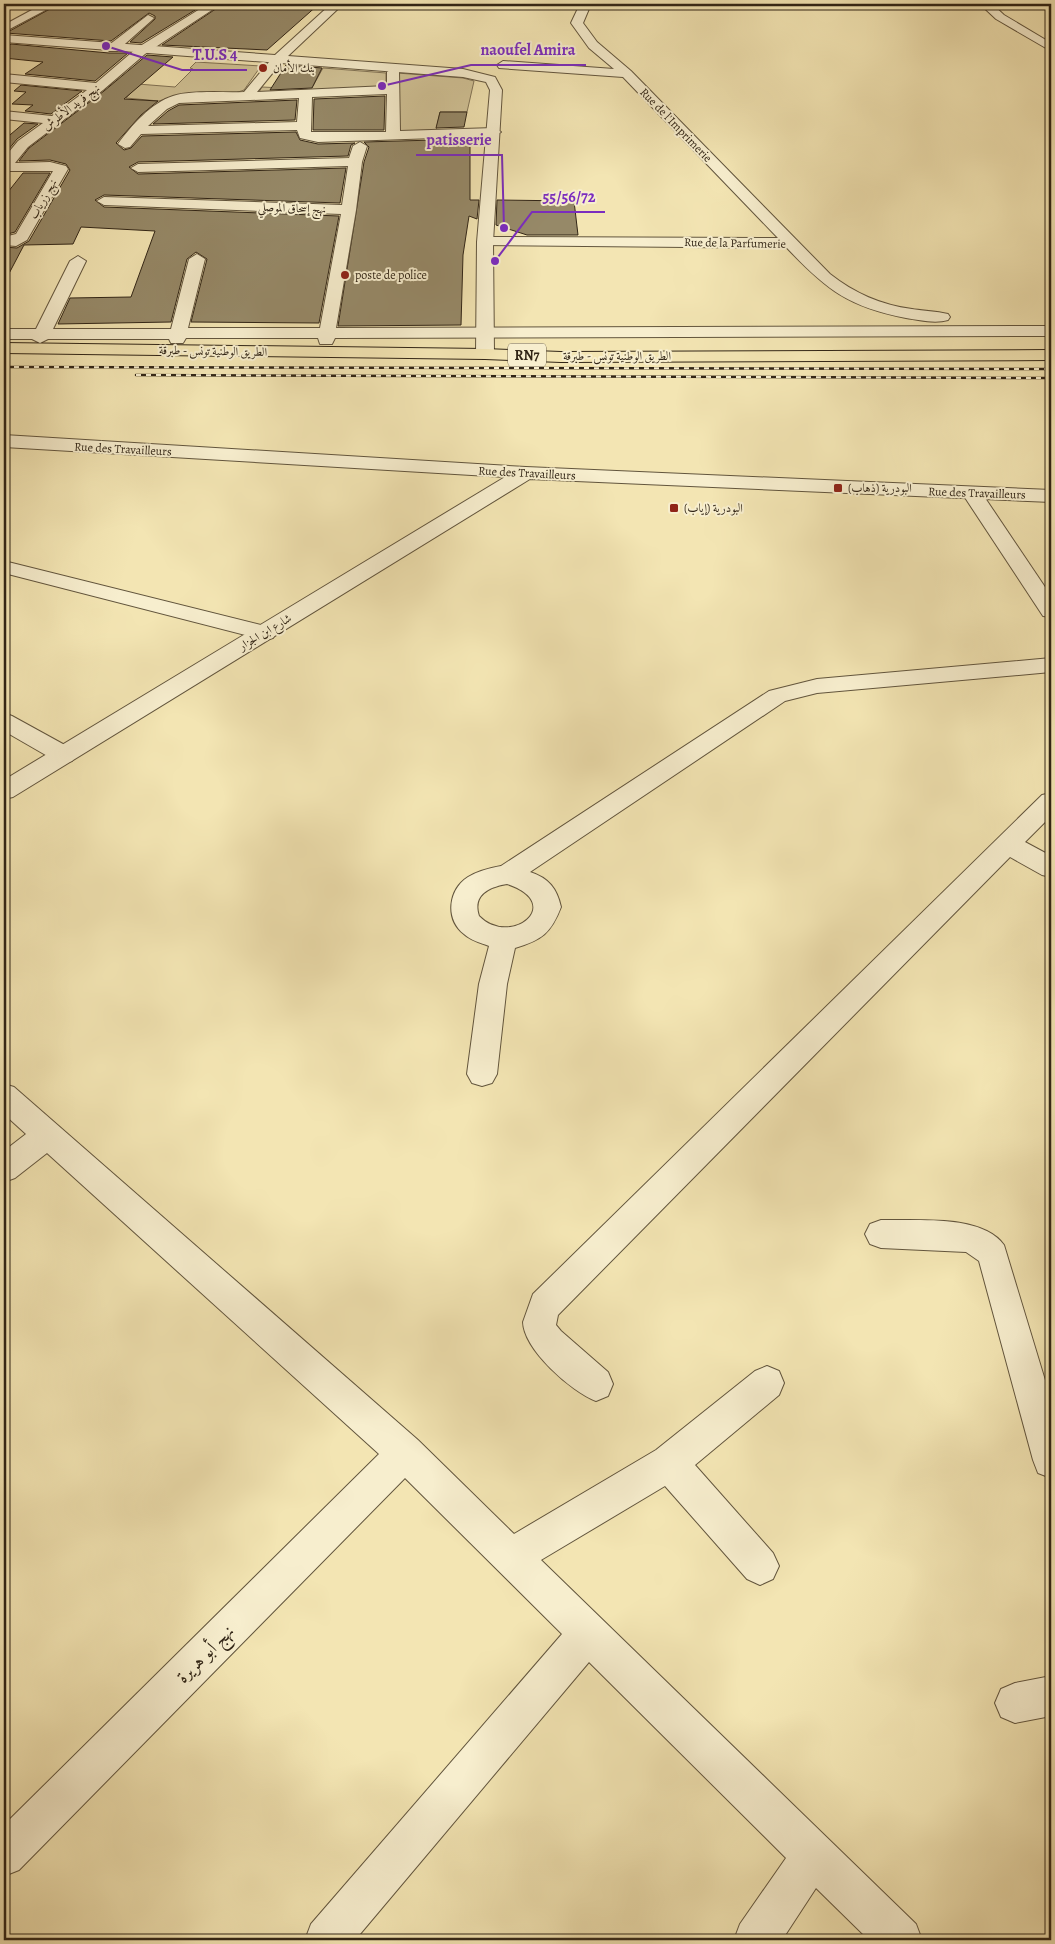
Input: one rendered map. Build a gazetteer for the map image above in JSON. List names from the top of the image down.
{
  "streets": {
    "main road": ["الطريق الوطنية تونس - طبرقة", "RN7"],
    "street": [
      "نهج فريد الأطرش",
      "Rue de l'Imprimerie",
      "نهج زرياب",
      "نهج إسحاق الموصلي",
      "Rue de la Parfumerie",
      "Rue des Travailleurs",
      "شارع ابن الجزار",
      "نهج أبو هريرة"
    ]
  },
  "crossings": [
    ["نهج فريد الأطرش", "نهج زرياب"],
    ["Rue de l'Imprimerie", "Rue de la Parfumerie"],
    ["نهج إسحاق الموصلي", "الطريق الوطنية تونس - طبرقة"],
    ["Rue des Travailleurs", "شارع ابن الجزار"]
  ],
  "places": {
    "other": [
      "T.U.S 4",
      "بنك الأمان",
      "naoufel Amira",
      "patisserie",
      "55/56/72",
      "poste de police"
    ],
    "transit": ["البودرية (ذهاب)", "البودرية (إياب)"]
  }
}
